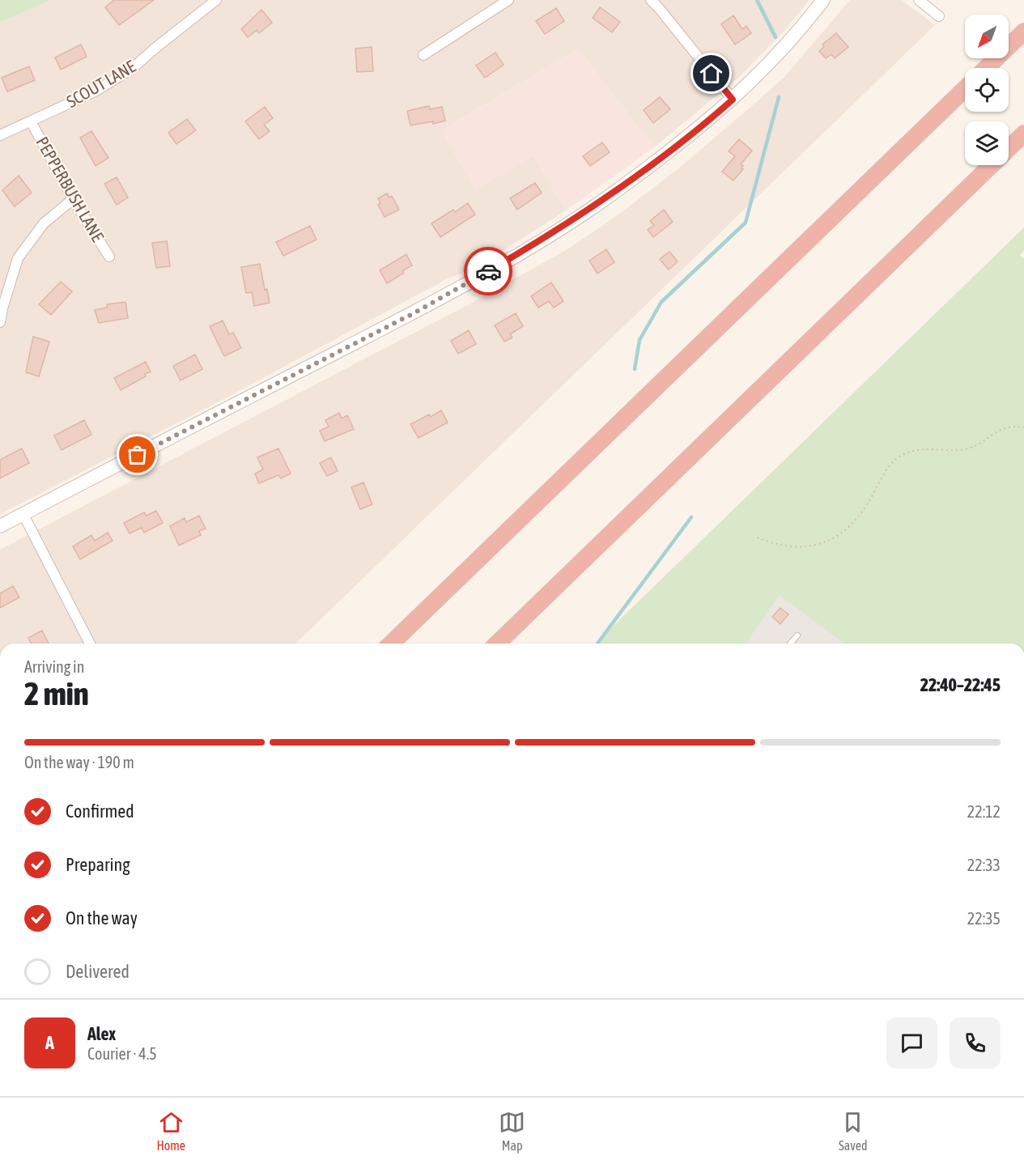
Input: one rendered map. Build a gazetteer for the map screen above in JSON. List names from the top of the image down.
{
  "streets": {
    "street": ["SCOUT LANE", "PEPPERBUSH LANE"]
  },
  "crossings": [
    ["SCOUT LANE", "PEPPERBUSH LANE"]
  ],
  "north": "bottom left",
  "page": {
    "heading": ["2 min", "Arriving in", "22:40–22:45"],
    "panel": ["Alex", "Courier · 4.5"],
    "bar": "On the way · 190 m",
    "list": [
      ["Confirmed", "22:12"],
      ["Preparing", "22:33"],
      ["On the way", "22:35"],
      "Delivered"
    ],
    "round": "A",
    "tabs": ["Home", "Map", "Saved"]
  }
}
